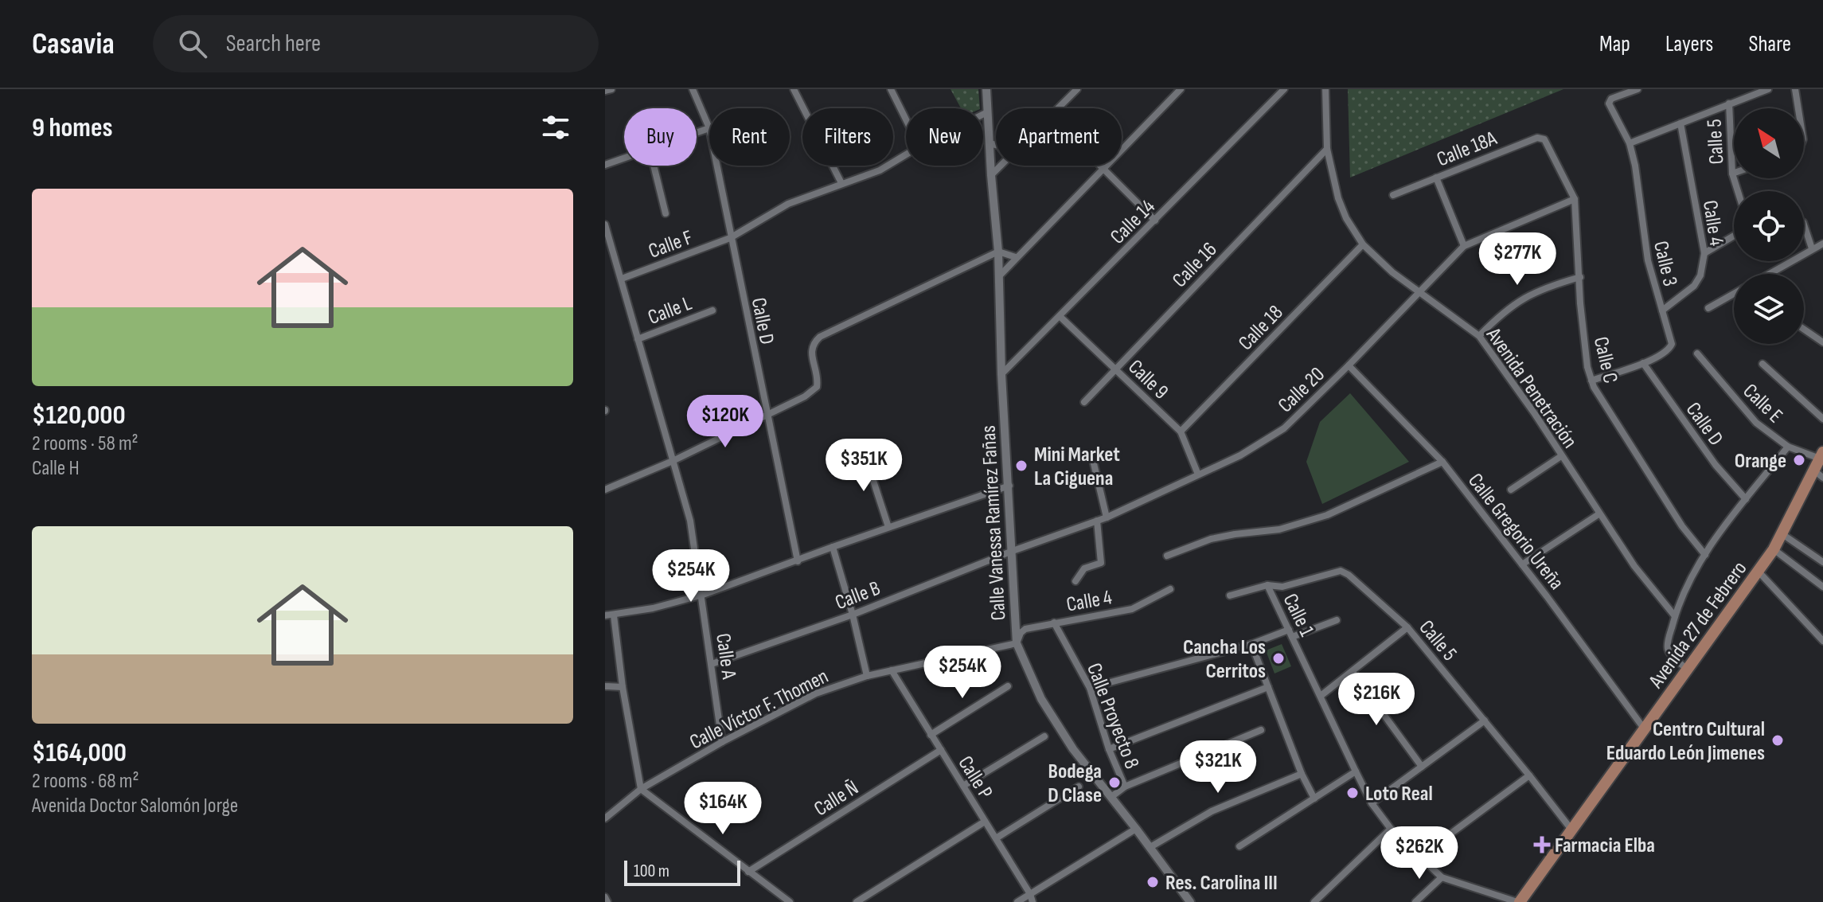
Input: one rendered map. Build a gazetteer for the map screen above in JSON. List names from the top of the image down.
{
  "streets": {
    "main road": ["Avenida 27 de Febrero"],
    "street": [
      "Calle 5",
      "Calle 18A",
      "Calle 14",
      "Calle 4",
      "Calle F",
      "Calle 3",
      "Calle 16",
      "Calle L",
      "Calle D",
      "Calle 18",
      "Calle C",
      "Calle 9",
      "Avenida Penetración",
      "Calle 20",
      "Calle E",
      "Calle Vanessa Ramírez Fañas",
      "Calle Gregorio Ureña",
      "Calle B",
      "Calle 1",
      "Calle A",
      "Calle Víctor F. Thomen",
      "Calle Proyecto 8",
      "Calle P",
      "Calle Ñ"
    ]
  },
  "crossings": [
    ["Calle 5", "Calle 1"],
    ["Calle 5", "Avenida 27 de Febrero"],
    ["Calle 18A", "Calle C"],
    ["Calle 14", "Calle 9"],
    ["Calle 14", "Calle Vanessa Ramírez Fañas"],
    ["Calle 4", "Calle 3"],
    ["Calle 4", "Calle Vanessa Ramírez Fañas"],
    ["Calle 4", "Calle Víctor F. Thomen"],
    ["Calle 4", "Calle Proyecto 8"],
    ["Calle F", "Calle D"],
    ["Calle F", "Calle A"],
    ["Calle 3", "Calle D"],
    ["Calle 3", "Calle C"],
    ["Calle 16", "Calle 9"],
    ["Calle 16", "Avenida Penetración"],
    ["Calle L", "Calle A"],
    ["Calle 18", "Calle 9"],
    ["Calle 18", "Avenida Penetración"],
    ["Calle C", "Calle 20"],
    ["Calle 9", "Calle 20"],
    ["Avenida Penetración", "Calle 20"],
    ["Calle 20", "Calle Vanessa Ramírez Fañas"],
    ["Calle 20", "Calle Gregorio Ureña"],
    ["Calle 20", "Calle B"],
    ["Calle E", "Avenida 27 de Febrero"],
    ["Calle Vanessa Ramírez Fañas", "Calle B"],
    ["Calle Vanessa Ramírez Fañas", "Calle Víctor F. Thomen"],
    ["Calle Gregorio Ureña", "Avenida 27 de Febrero"],
    ["Calle B", "Calle A"],
    ["Calle 1", "Avenida 27 de Febrero"],
    ["Calle A", "Calle Víctor F. Thomen"],
    ["Calle Víctor F. Thomen", "Calle P"],
    ["Calle P", "Calle Ñ"]
  ],
  "places": {
    "other": [
      "Orange",
      "Mini Market La Ciguena",
      "Cancha Los Cerritos",
      "Centro Cultural Eduardo León Jimenes",
      "Bodega D Clase",
      "Loto Real",
      "Res. Carolina III"
    ],
    "health": ["Farmacia Elba"]
  },
  "scale_bar": "100 m",
  "north": "top left",
  "page": {
    "header": "Casavia",
    "search": "Search here",
    "nav": ["Map", "Layers", "Share"],
    "heading": "9 homes",
    "chip": [
      "Buy",
      "Rent",
      "Filters",
      "New",
      "Apartment"
    ],
    "list": [
      {
        "name": "$120,000",
        "note": "2 rooms · 58 m² · Calle H"
      },
      {
        "name": "$164,000",
        "note": "2 rooms · 68 m² · Avenida Doctor Salomón Jorge"
      }
    ],
    "price": [
      "$277K",
      "$120K",
      "$351K",
      "$254K",
      "$254K",
      "$216K",
      "$321K",
      "$164K",
      "$262K"
    ],
    "scale": "100 m"
  }
}
